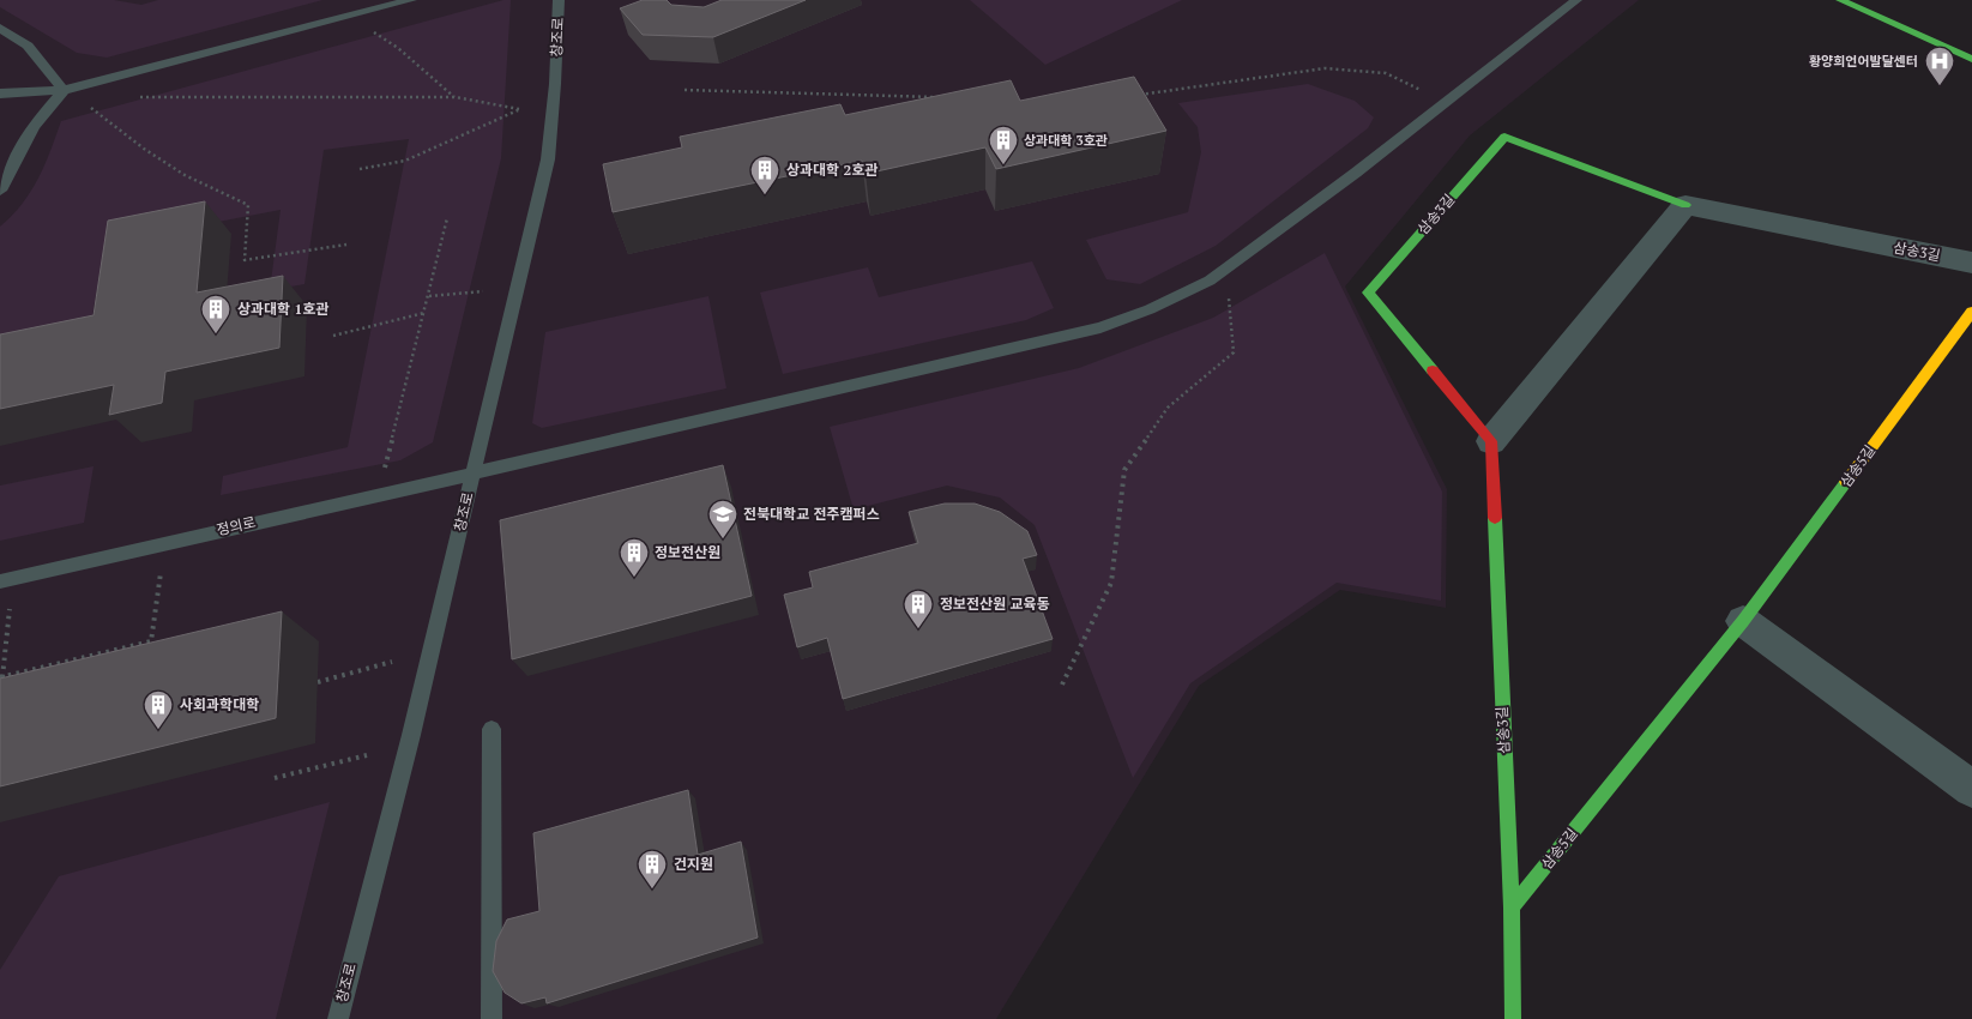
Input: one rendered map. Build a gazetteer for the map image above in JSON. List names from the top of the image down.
{
  "streets": {
    "street": ["삼송3길", "삼송5길"],
    "lane": ["창조로", "정의로"]
  },
  "crossings": [
    ["창조로", "정의로"],
    ["삼송3길", "삼송5길"]
  ],
  "places": {
    "hospital": ["황양희언어발달센터"],
    "building": [
      "상과대학 3호관",
      "상과대학 2호관",
      "상과대학 1호관",
      "정보전산원",
      "정보전산원 교육동",
      "사회과학대학",
      "건지원"
    ],
    "school or university": ["전북대학교 전주캠퍼스"]
  }
}
